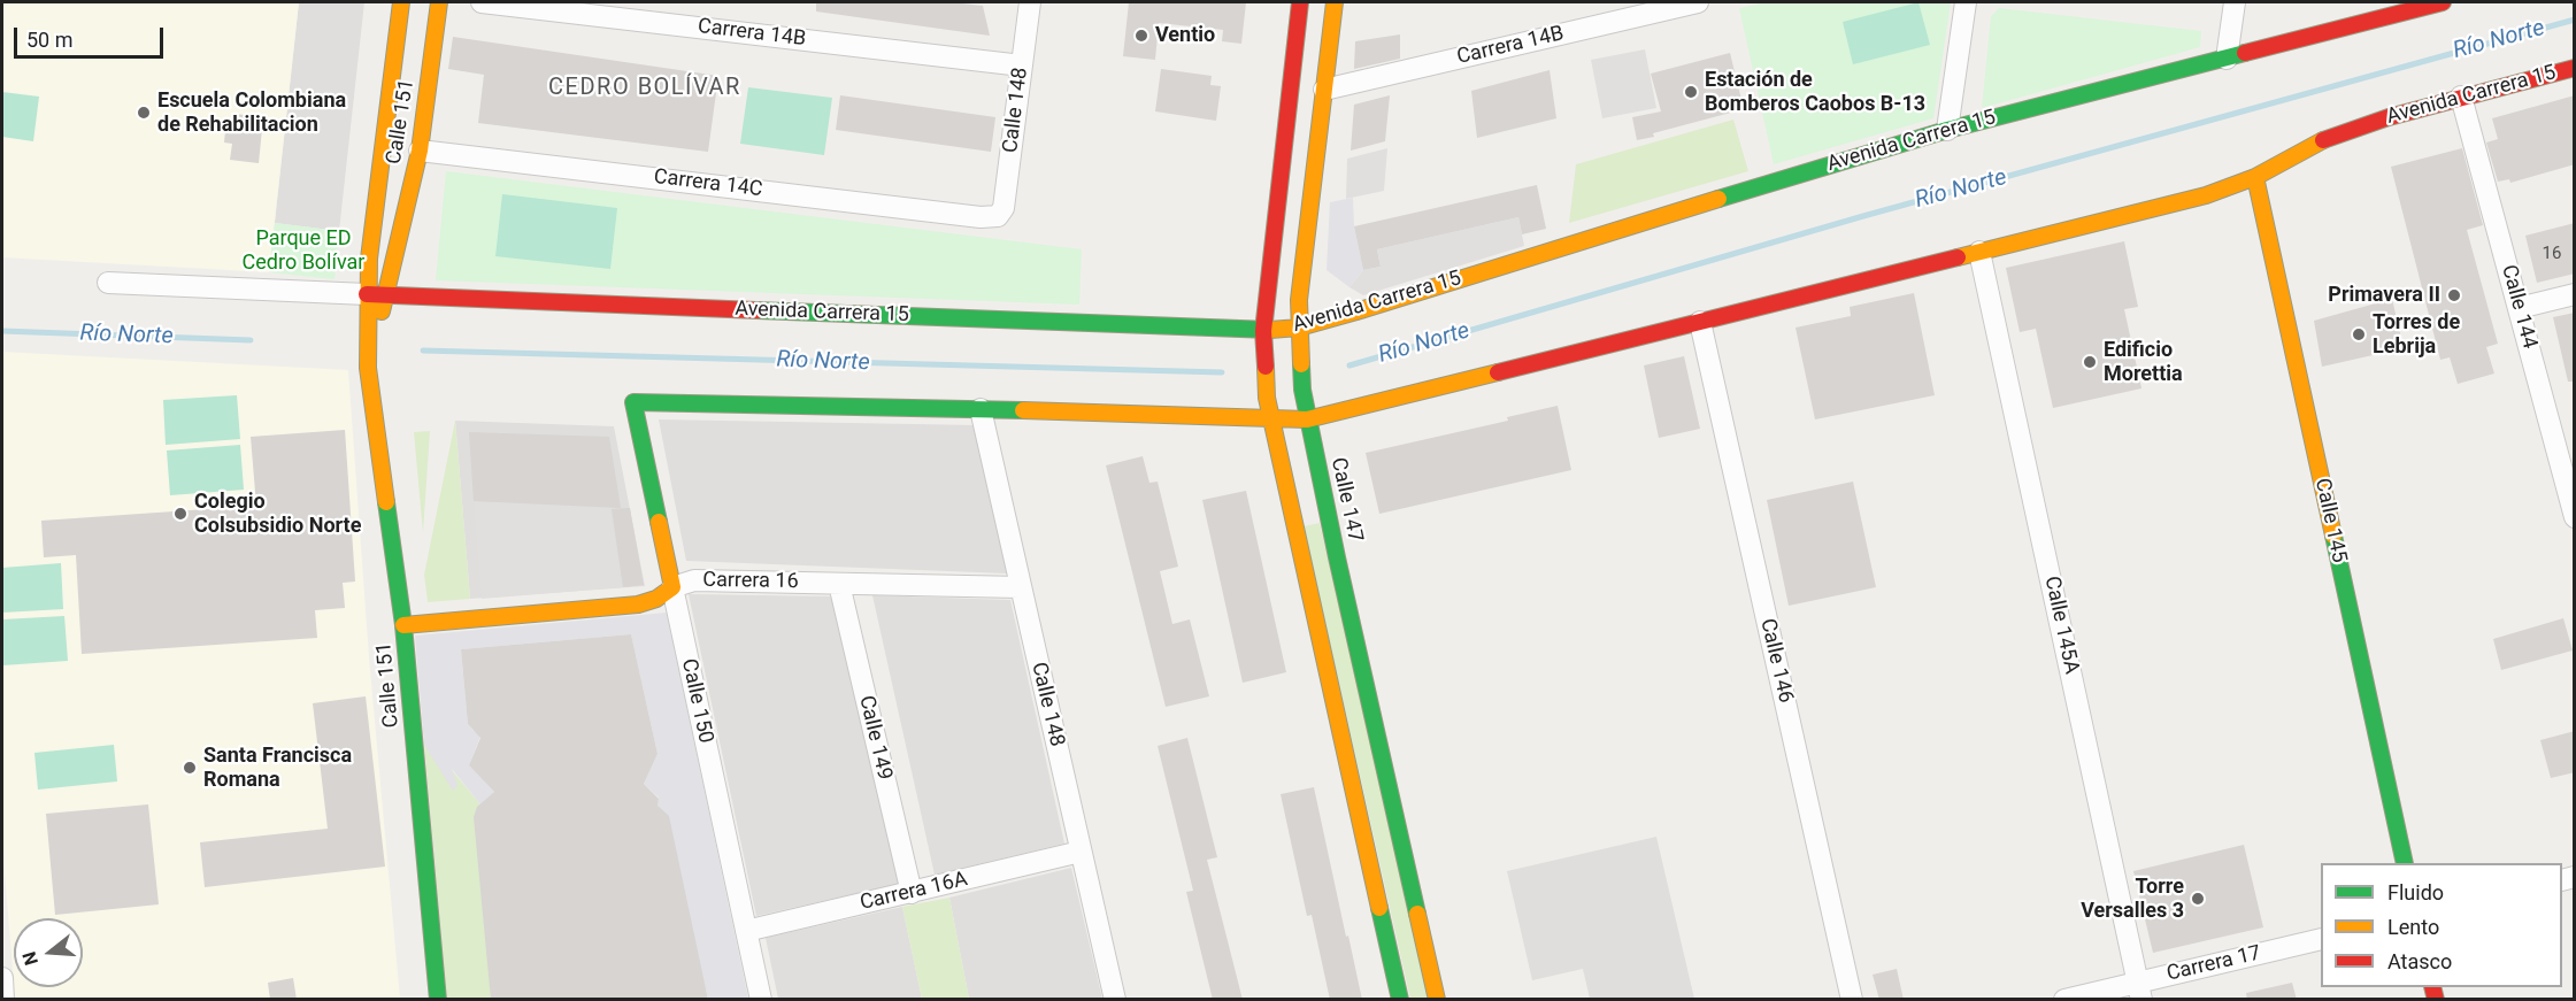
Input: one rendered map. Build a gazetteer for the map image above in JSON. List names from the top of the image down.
{
  "streets": {
    "main road": [
      "Avenida Carrera 15",
      "Calle 151",
      "Calle 147",
      "Calle 145",
      "Carrera 16",
      "Calle 150"
    ],
    "street": [
      "Carrera 14B",
      "Calle 148",
      "Carrera 14C",
      "Calle 144",
      "Calle 145A",
      "Calle 146",
      "Calle 149",
      "Carrera 16A",
      "Carrera 17"
    ]
  },
  "crossings": [
    ["Carrera 14B", "Calle 148"],
    ["Carrera 14B", "Calle 147"],
    ["Avenida Carrera 15", "Calle 148"],
    ["Avenida Carrera 15", "Calle 151"],
    ["Avenida Carrera 15", "Calle 144"],
    ["Avenida Carrera 15", "Calle 147"],
    ["Avenida Carrera 15", "Calle 145"],
    ["Avenida Carrera 15", "Calle 145A"],
    ["Avenida Carrera 15", "Calle 146"],
    ["Avenida Carrera 15", "Calle 150"],
    ["Calle 148", "Carrera 14C"],
    ["Calle 148", "Carrera 16"],
    ["Calle 148", "Carrera 16A"],
    ["Calle 151", "Carrera 14C"],
    ["Calle 151", "Carrera 16"],
    ["Carrera 16", "Calle 150"],
    ["Carrera 16", "Calle 149"],
    ["Calle 145A", "Carrera 17"],
    ["Calle 150", "Carrera 16A"],
    ["Calle 149", "Carrera 16A"]
  ],
  "districts": ["CEDRO BOLÍVAR"],
  "water": ["Río Norte"],
  "parks": ["Parque ED Cedro Bolívar"],
  "places": [
    "Ventio",
    "Estación de Bomberos Caobos B-13",
    "Escuela Colombiana de Rehabilitacion",
    "Primavera II",
    "Torres de Lebrija",
    "Edificio Morettia",
    "Colegio Colsubsidio Norte",
    "Santa Francisca Romana",
    "Torre Versalles 3"
  ],
  "house_numbers": ["16"],
  "legend": ["Fluido", "Lento", "Atasco"],
  "scale_bar": "50 m",
  "north": "left"
}
